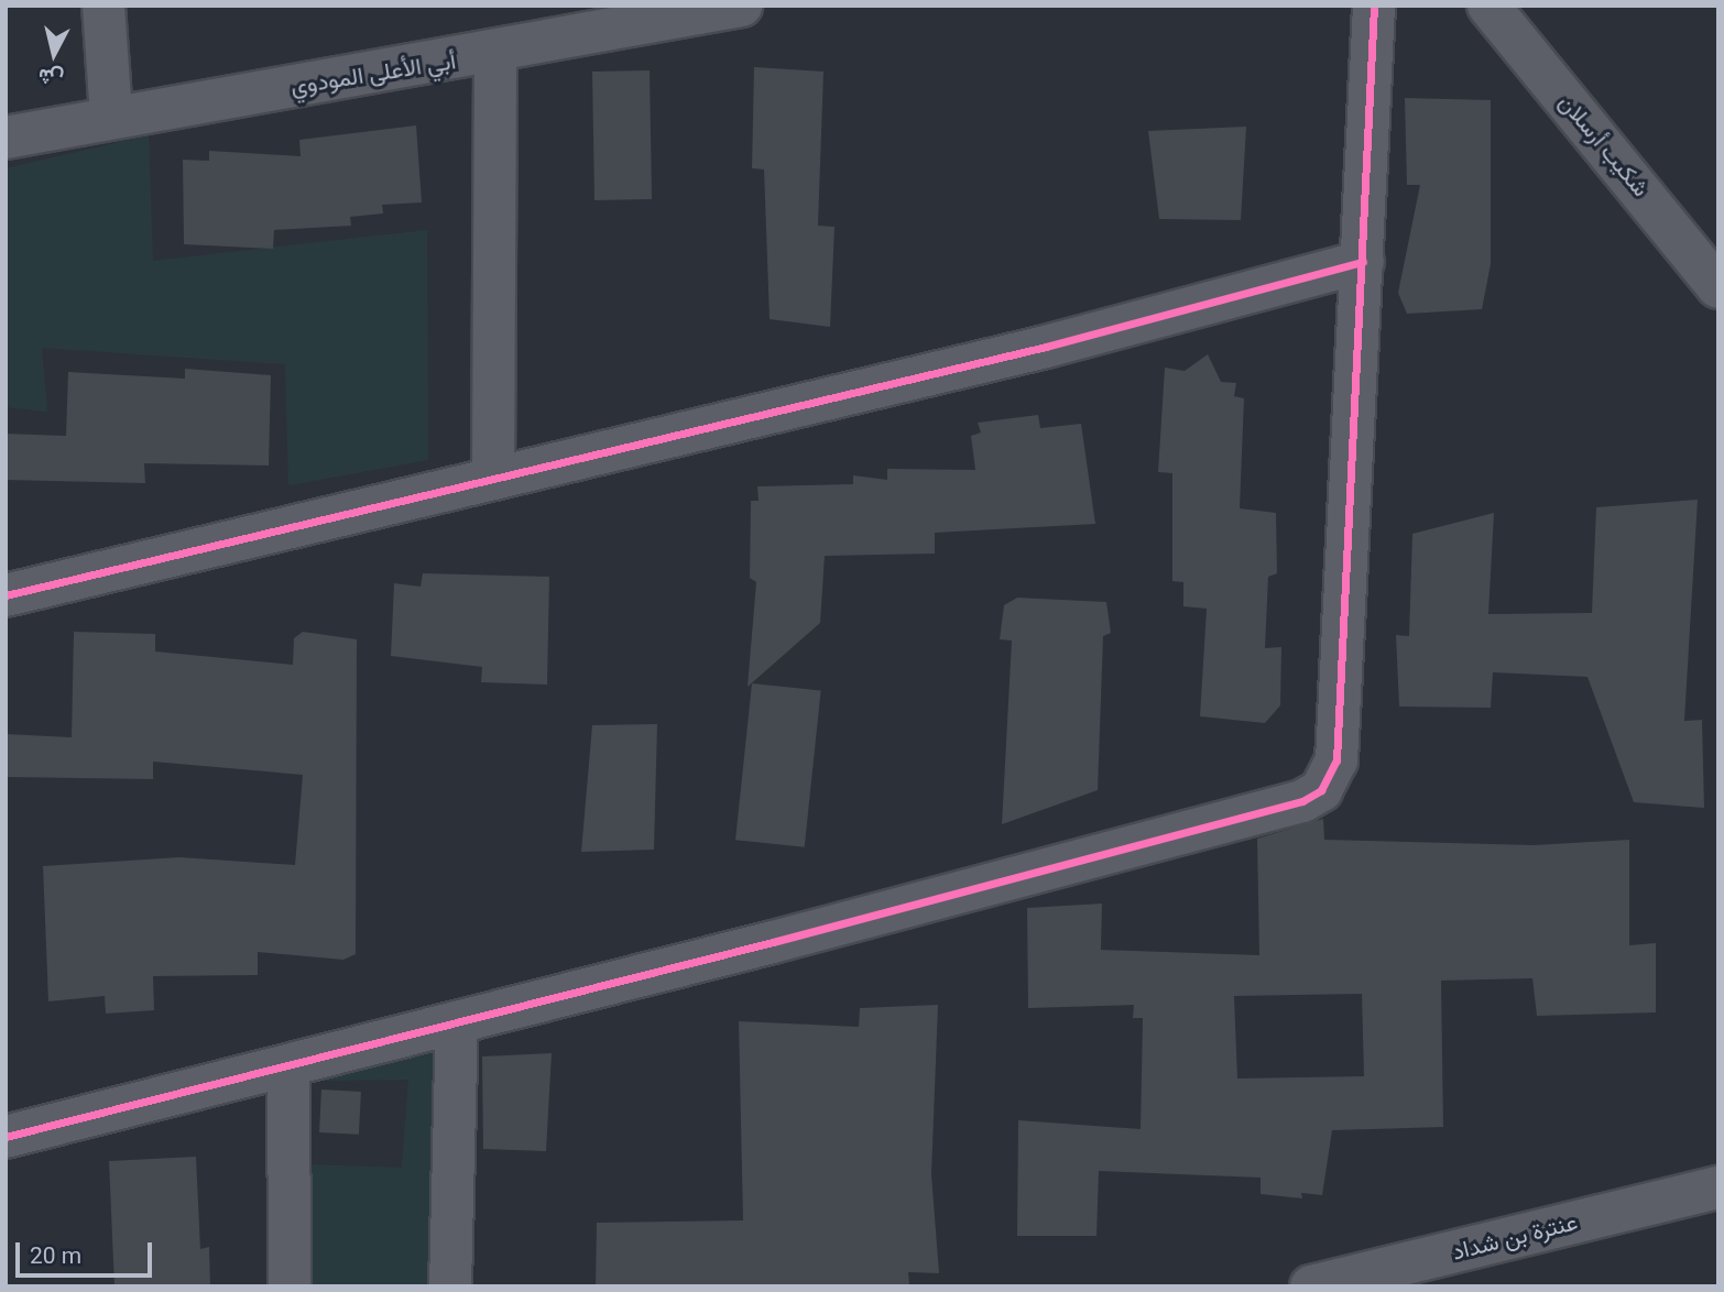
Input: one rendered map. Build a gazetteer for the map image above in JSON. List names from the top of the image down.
{
  "streets": {
    "street": ["أبي الأعلى المودوي", "شكيب أرسلان", "عنترة بن شداد"]
  },
  "scale_bar": "20 m",
  "north": "bottom"
}
